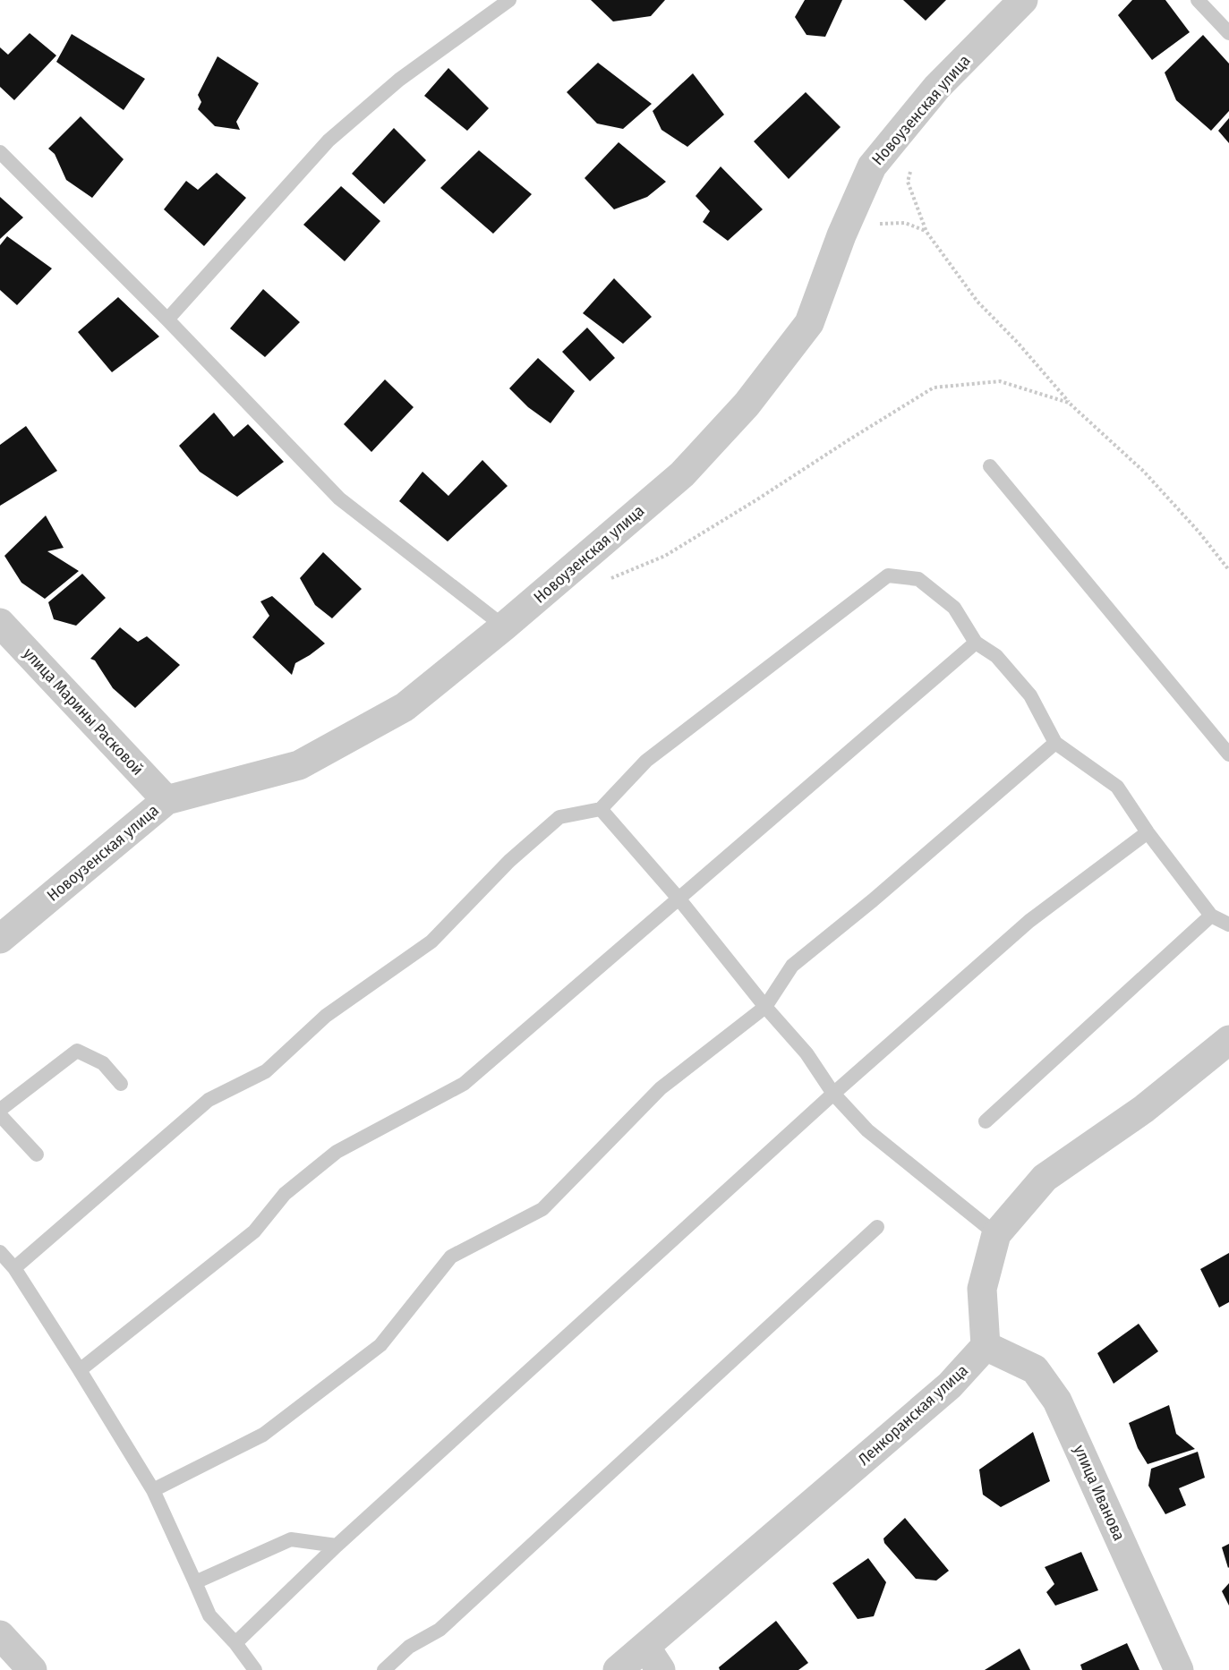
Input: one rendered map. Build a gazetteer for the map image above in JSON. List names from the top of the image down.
{
  "streets": {
    "street": [
      "Новоузенская улица",
      "улица Марины Расковой",
      "Ленкоранская улица",
      "улица Иванова"
    ]
  },
  "crossings": [
    ["Новоузенская улица", "улица Марины Расковой"],
    ["Ленкоранская улица", "улица Иванова"]
  ]
}
